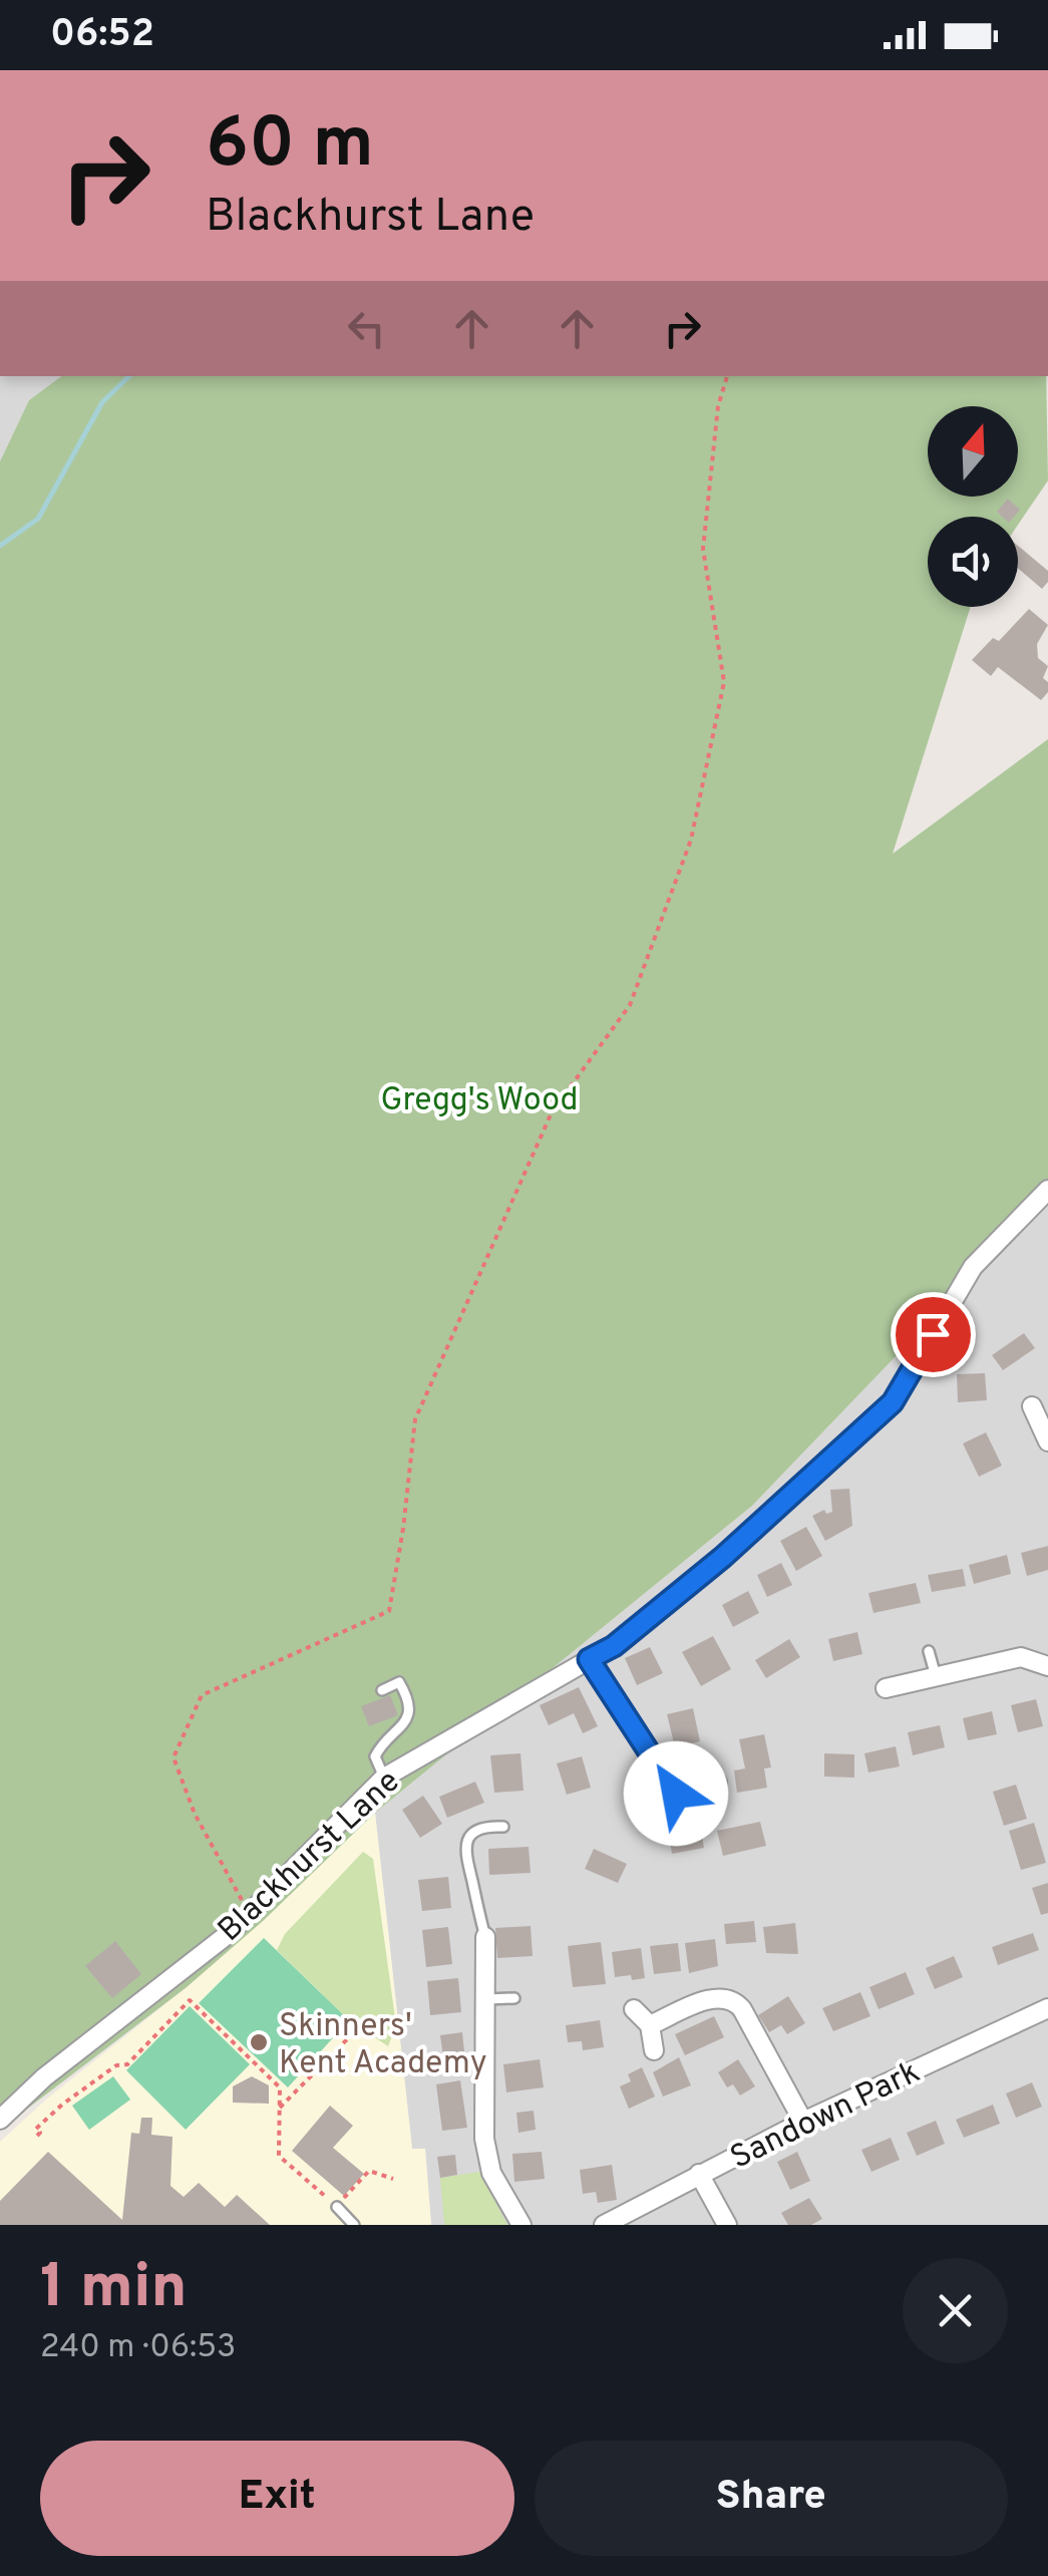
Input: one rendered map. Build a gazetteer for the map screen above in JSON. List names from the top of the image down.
{
  "streets": {
    "street": ["Blackhurst Lane", "Sandown Park"]
  },
  "parks": ["Gregg's Wood"],
  "places": ["Skinners' Kent Academy"],
  "north": "top",
  "page": {
    "status": "06:52",
    "turn": ["60 m", "Blackhurst Lane"],
    "heading": ["1 min", "240 m · 06:53"],
    "buttons": ["Exit", "Share"]
  }
}
